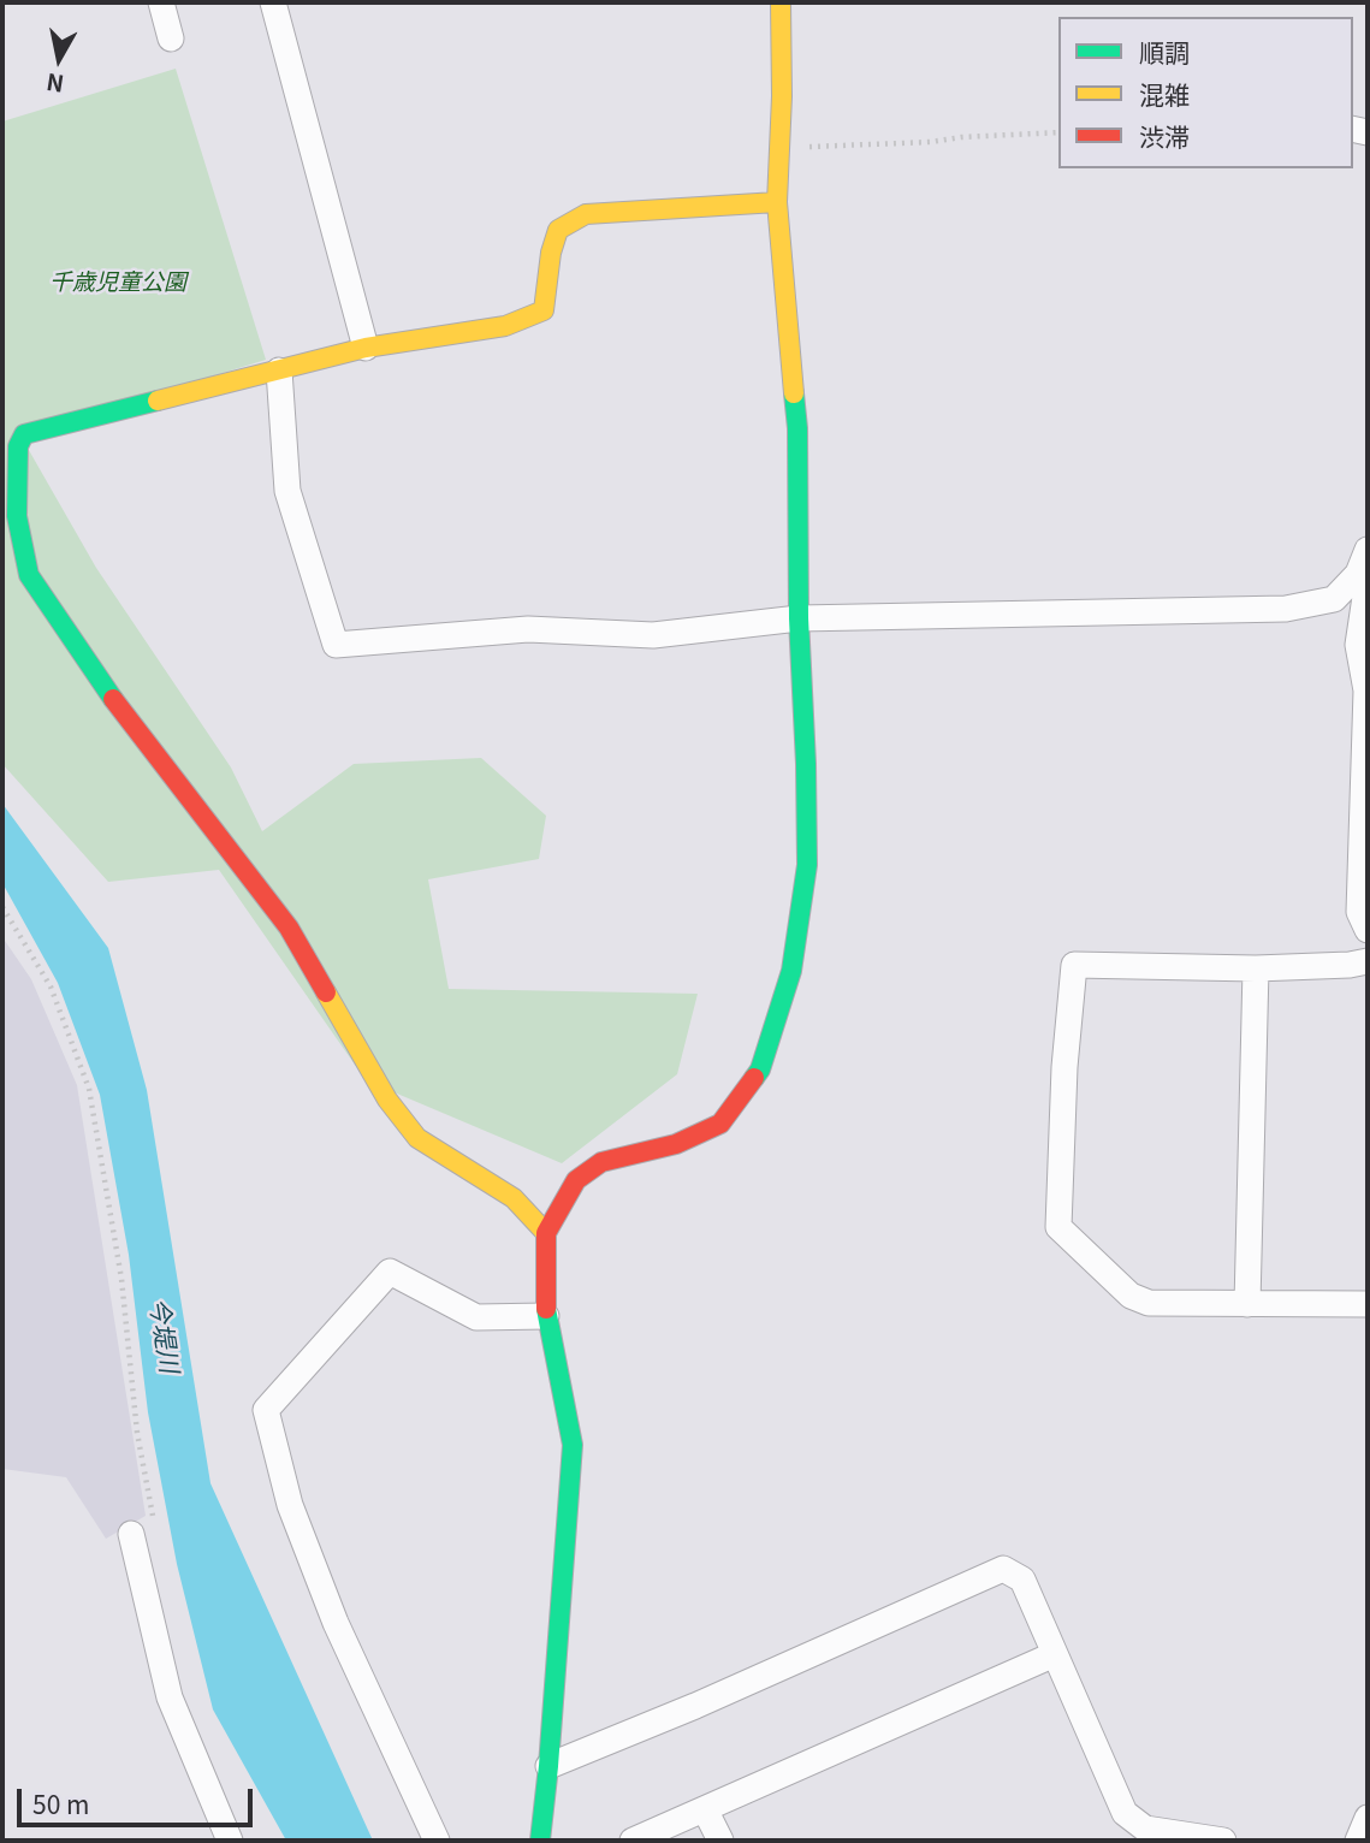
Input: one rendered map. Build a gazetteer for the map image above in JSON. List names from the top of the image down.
{
  "water": ["今堤川"],
  "parks": ["千歳児童公園"],
  "legend": ["順調", "混雑", "渋滞"],
  "scale_bar": "50 m",
  "north": "bottom"
}
